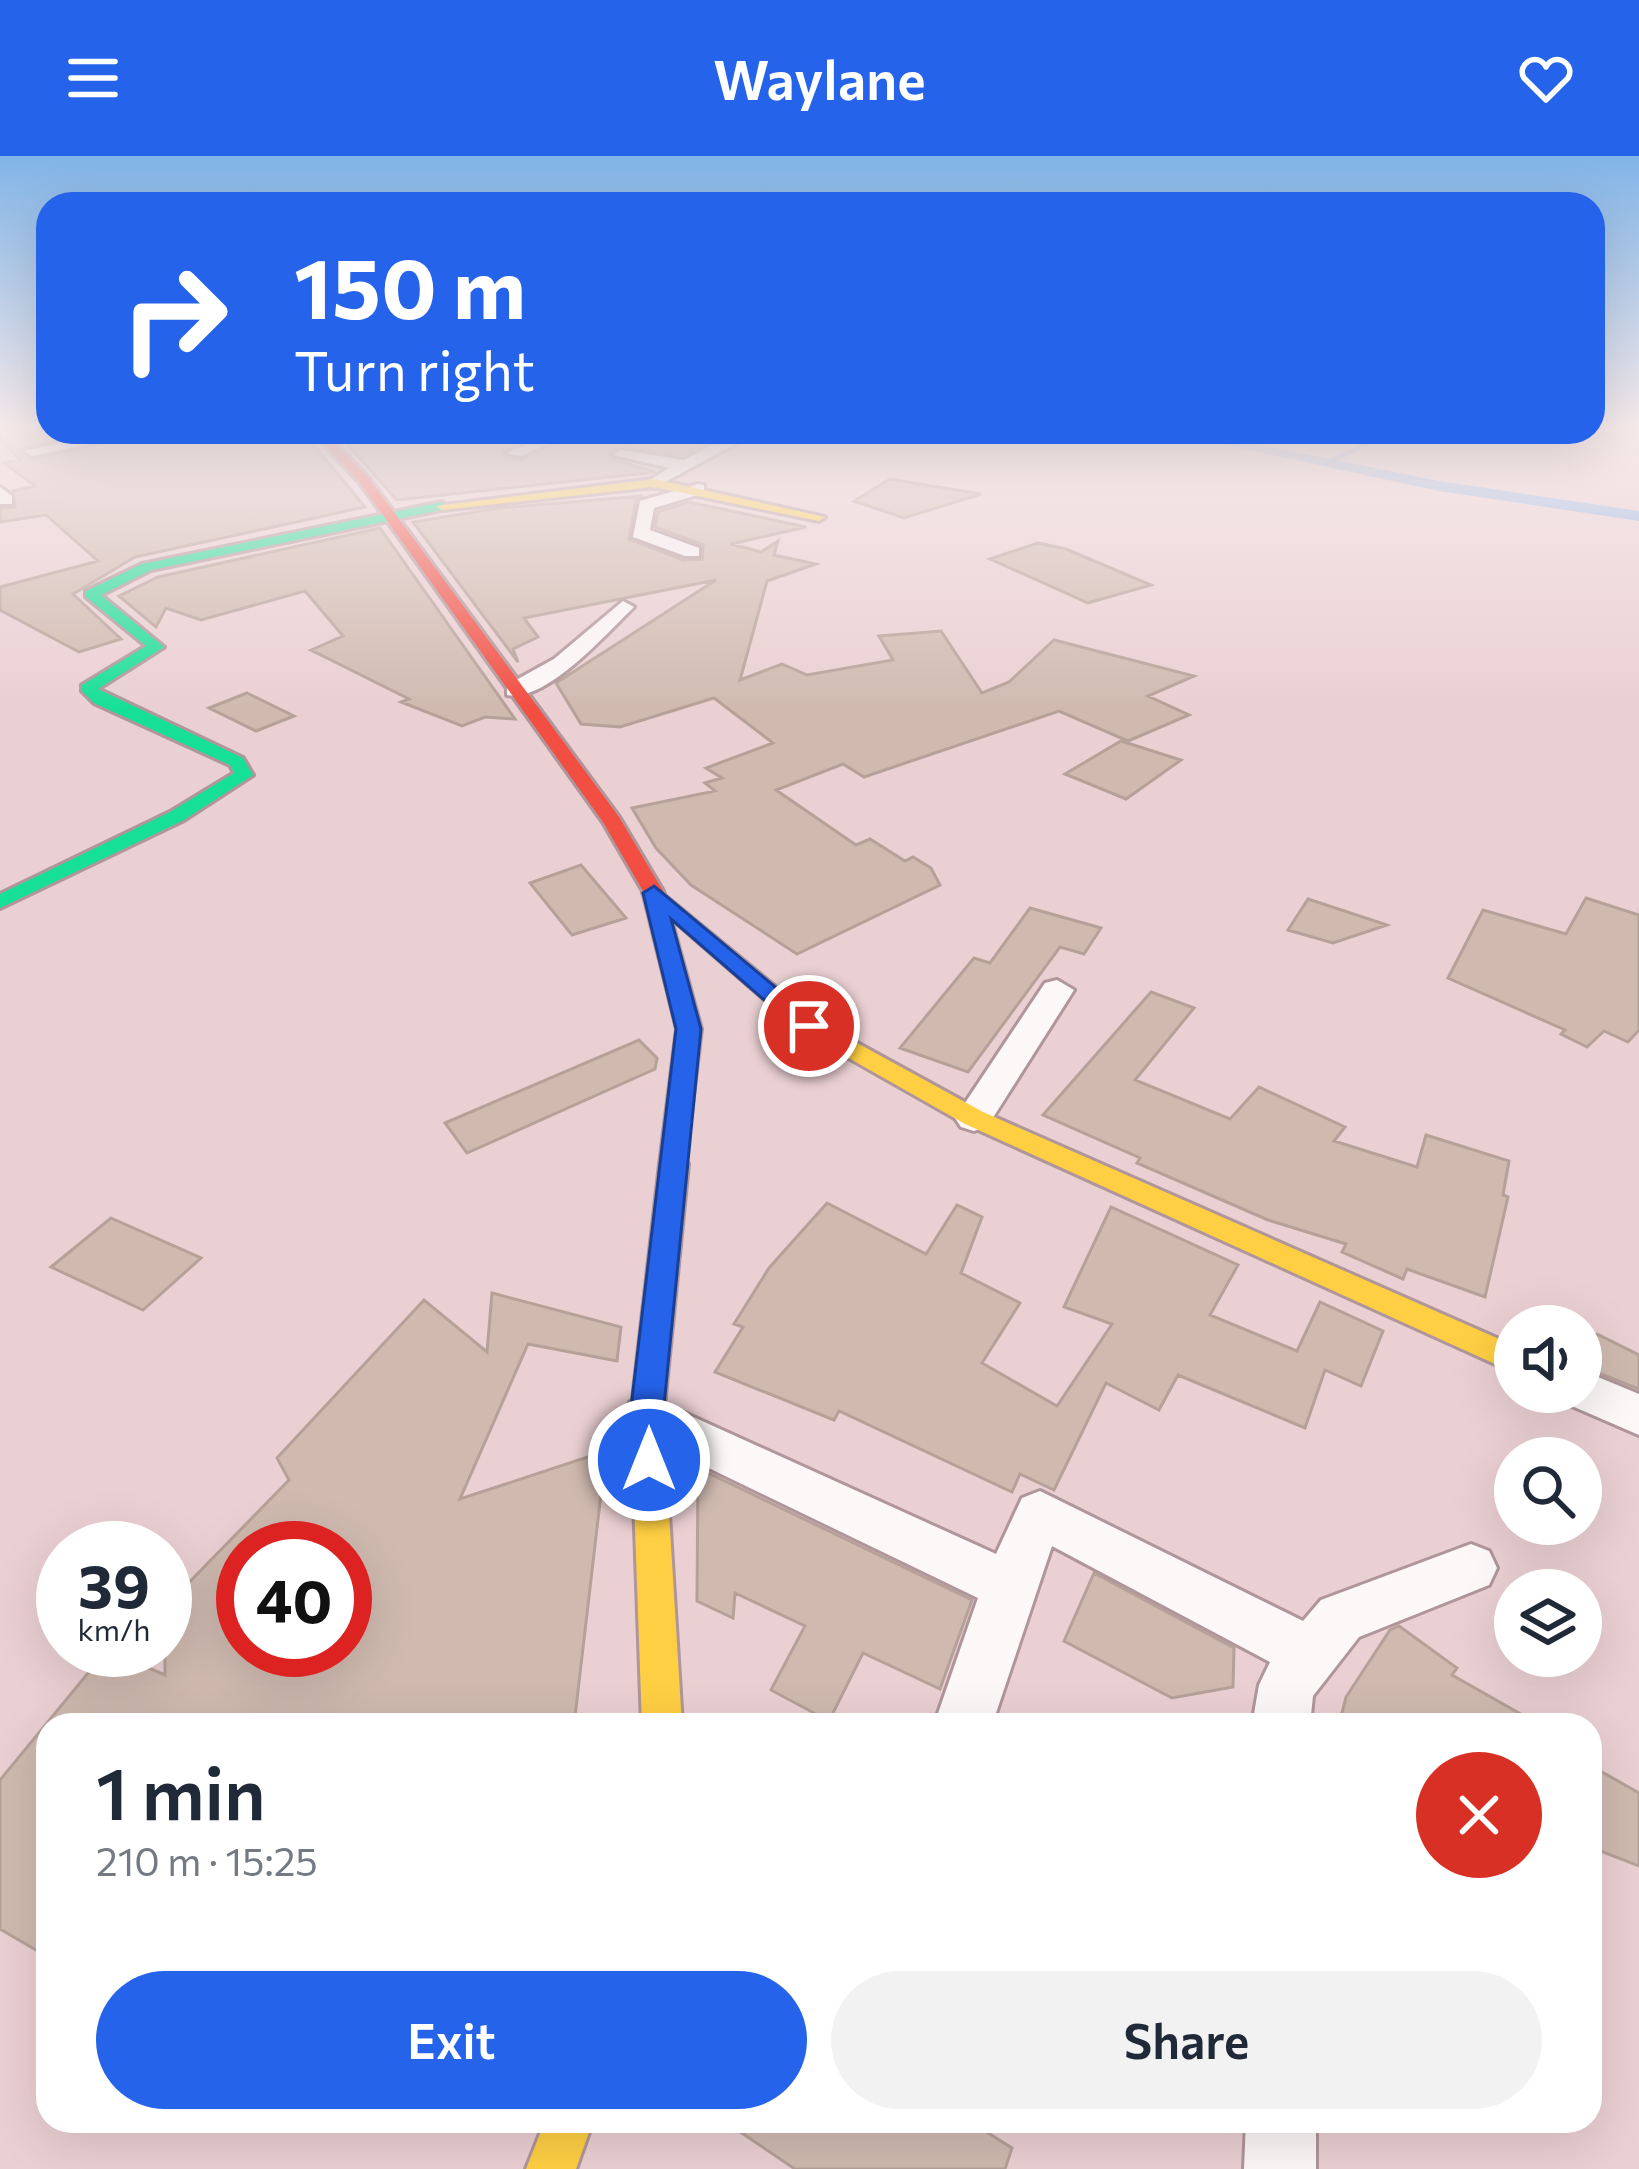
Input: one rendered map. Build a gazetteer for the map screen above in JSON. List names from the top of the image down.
{
  "page": {
    "header": "Waylane",
    "turn": ["150 m", "Turn right"],
    "speed": "39 km/h",
    "limit": "40",
    "heading": ["1 min", "210 m · 15:25"],
    "buttons": ["Exit", "Share"]
  }
}
